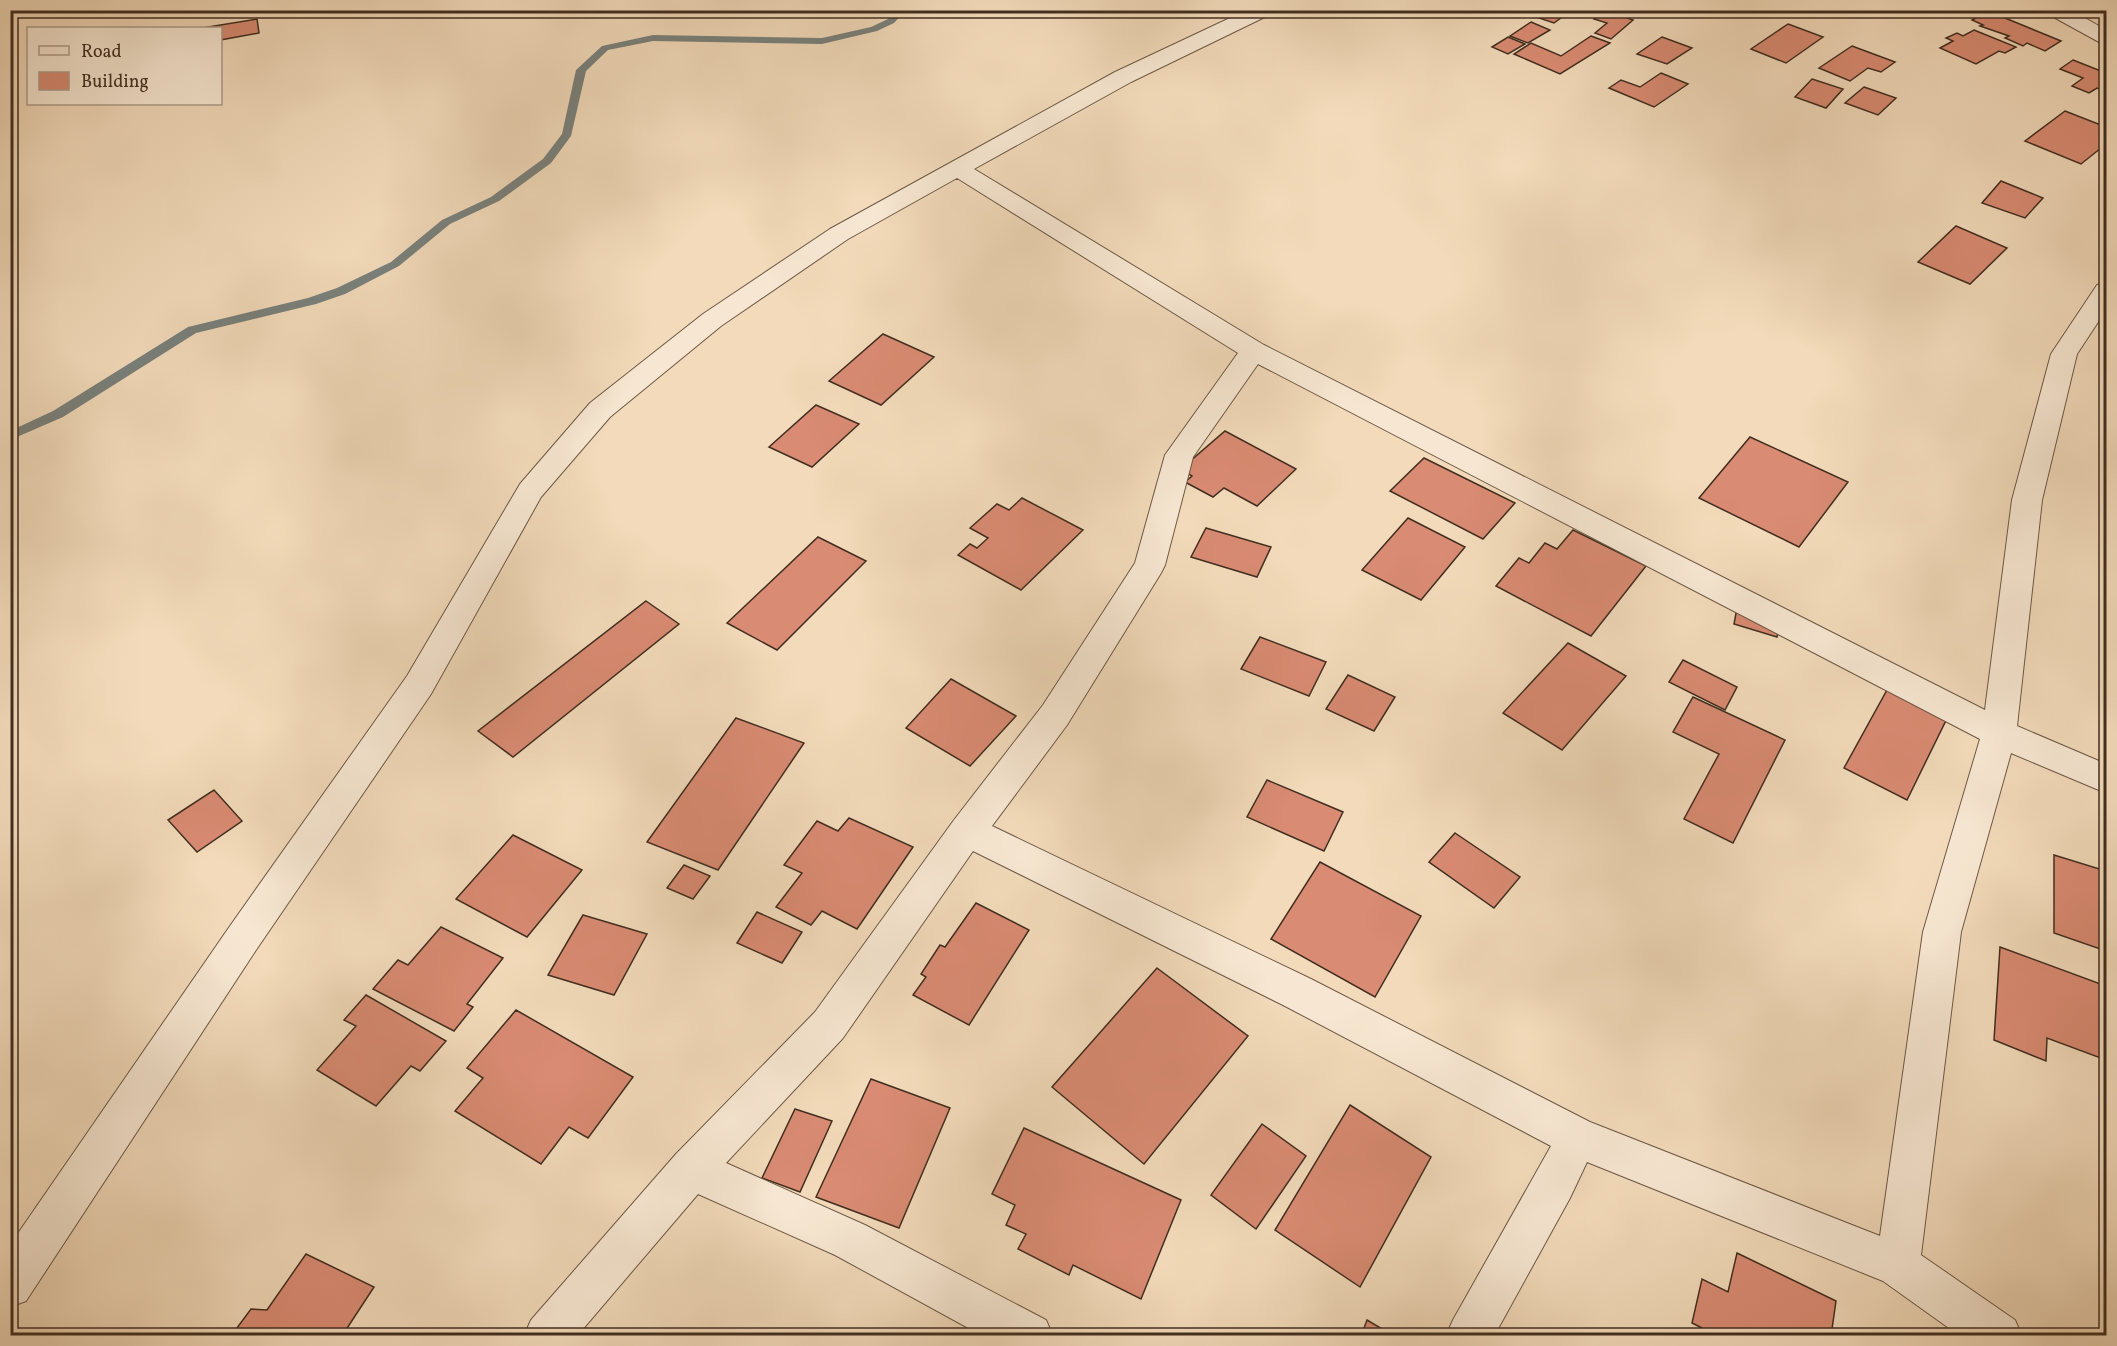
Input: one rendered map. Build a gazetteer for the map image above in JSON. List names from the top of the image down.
{
  "legend": ["Road", "Building"]
}
